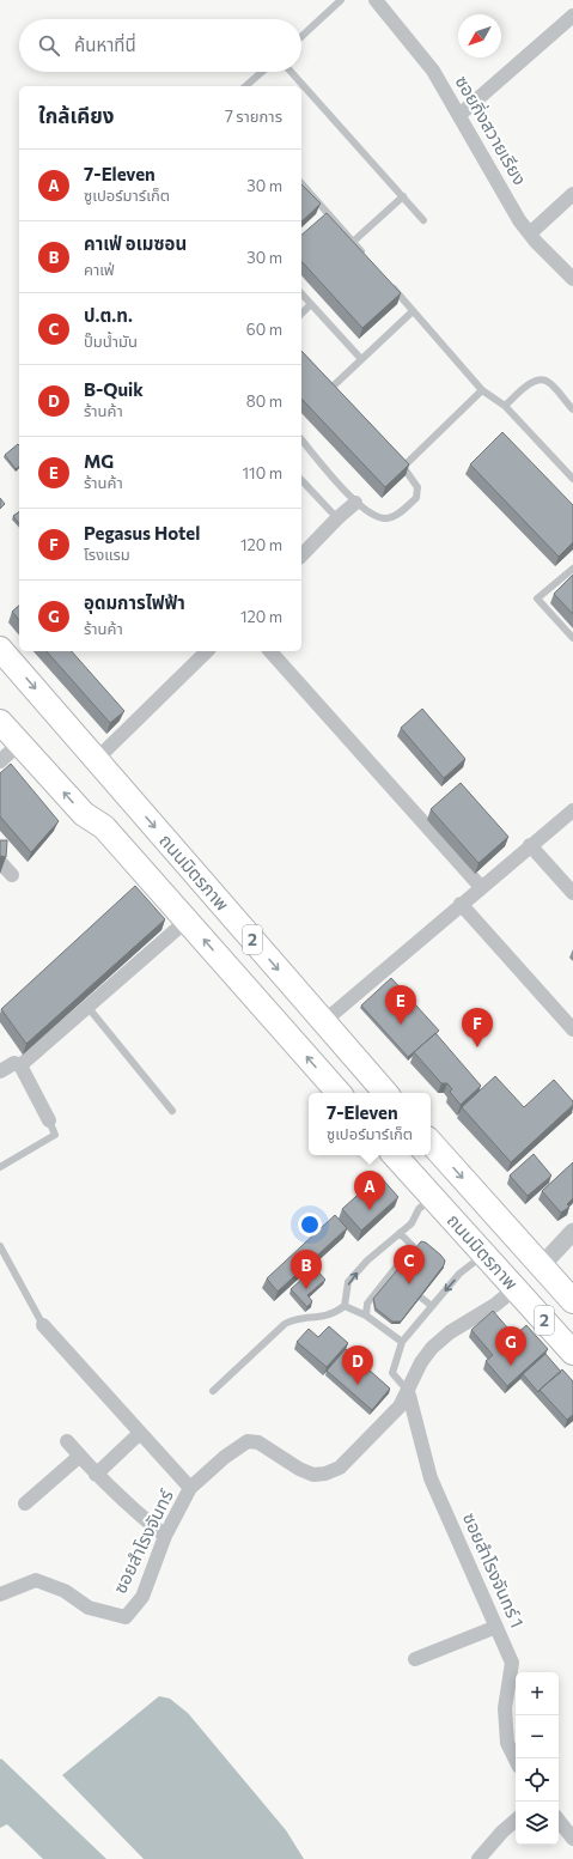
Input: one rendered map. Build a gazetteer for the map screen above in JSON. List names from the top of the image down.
{
  "streets": {
    "highway": ["ถนนมิตรภาพ", "2"],
    "street": ["ซอยกิ่งสวายเรียง", "ซอยสำโรงจันทร์", "ซอยสำโรงจันทร์ 1"]
  },
  "crossings": [
    ["ถนนมิตรภาพ", "ซอยสำโรงจันทร์"],
    ["ซอยสำโรงจันทร์", "ซอยสำโรงจันทร์ 1"]
  ],
  "north": "bottom left",
  "page": {
    "search": "ค้นหาที่นี่",
    "heading": ["ใกล้เคียง", "7 รายการ"],
    "list": [
      {
        "mark": "A",
        "name": "7-Eleven",
        "note": "ซูเปอร์มาร์เก็ต",
        "value": "30 m"
      },
      {
        "mark": "B",
        "name": "คาเฟ่ อเมซอน",
        "note": "คาเฟ่",
        "value": "30 m"
      },
      {
        "mark": "C",
        "name": "ป.ต.ท.",
        "note": "ปั๊มน้ำมัน",
        "value": "60 m"
      },
      {
        "mark": "D",
        "name": "B-Quik",
        "note": "ร้านค้า",
        "value": "80 m"
      },
      {
        "mark": "E",
        "name": "MG",
        "note": "ร้านค้า",
        "value": "110 m"
      },
      {
        "mark": "F",
        "name": "Pegasus Hotel",
        "note": "โรงแรม",
        "value": "120 m"
      },
      {
        "mark": "G",
        "name": "อุดมการไฟฟ้า",
        "note": "ร้านค้า",
        "value": "120 m"
      }
    ],
    "pins": [
      "E",
      "F",
      "A",
      "C",
      "B",
      "G",
      "D"
    ],
    "popup": ["7-Eleven", "ซูเปอร์มาร์เก็ต"],
    "map_buttons": ["+", "−"]
  }
}
